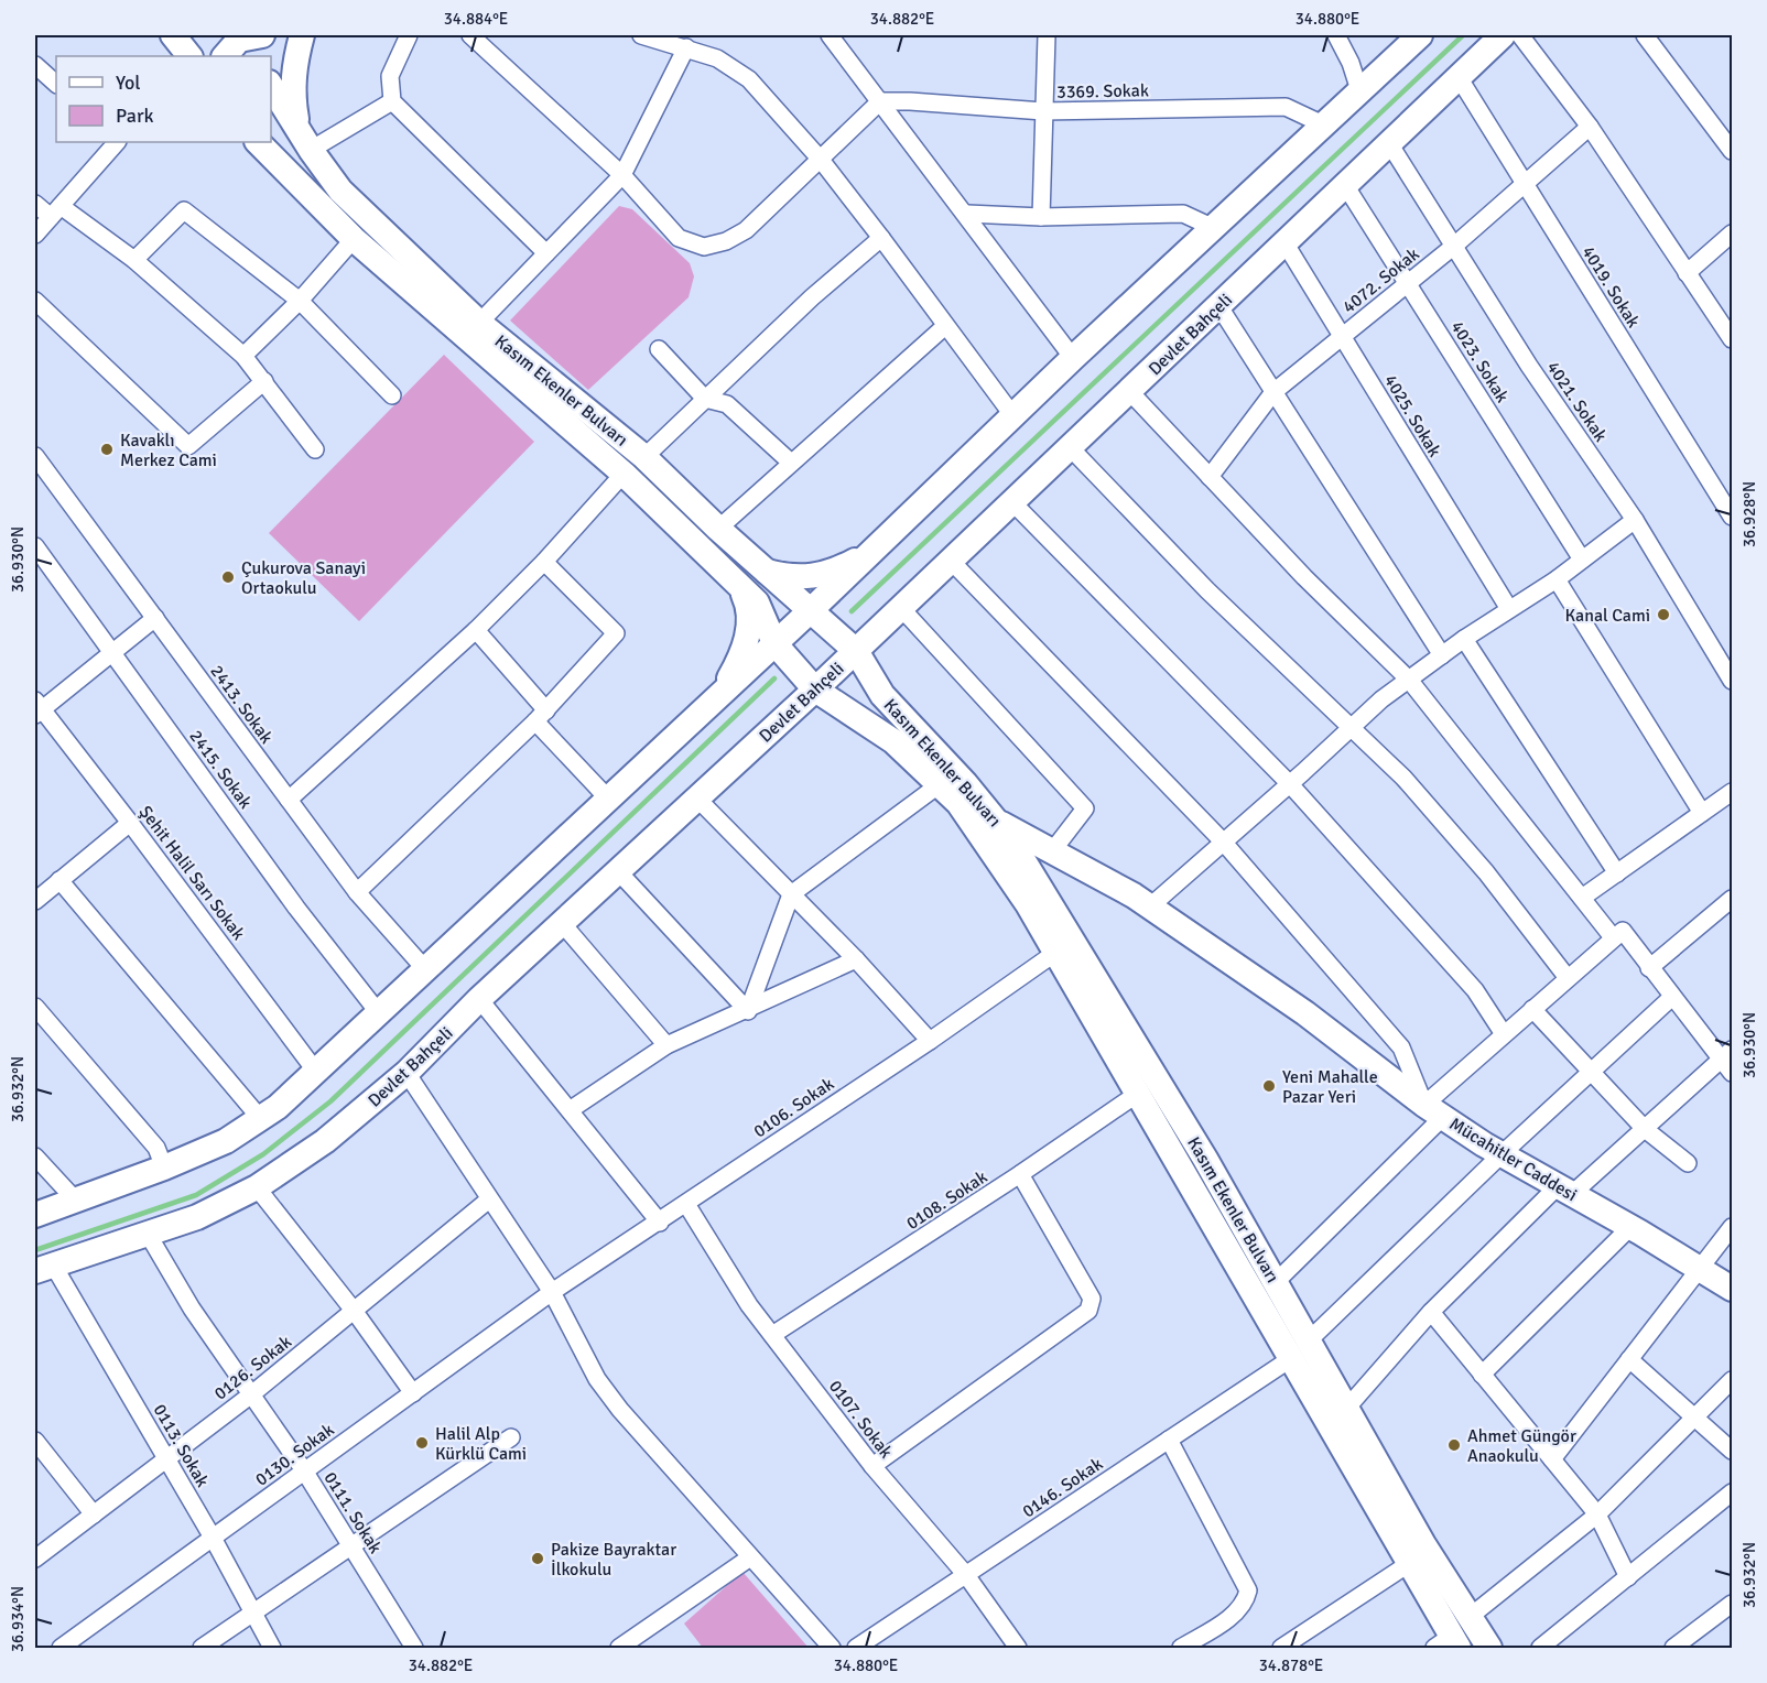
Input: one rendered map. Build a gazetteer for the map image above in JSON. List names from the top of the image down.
{
  "streets": {
    "street": [
      "3369. Sokak",
      "4072. Sokak",
      "4019. Sokak",
      "Devlet Bahçeli",
      "4023. Sokak",
      "Kasım Ekenler Bulvarı",
      "4021. Sokak",
      "4025. Sokak",
      "2413. Sokak",
      "2415. Sokak",
      "Şehit Halil Sarı Sokak",
      "0106. Sokak",
      "Mücahitler Caddesi",
      "0108. Sokak",
      "0126. Sokak",
      "0107. Sokak",
      "0113. Sokak",
      "0130. Sokak",
      "0146. Sokak",
      "0111. Sokak"
    ]
  },
  "crossings": [
    ["4072. Sokak", "4019. Sokak"],
    ["4072. Sokak", "4023. Sokak"],
    ["4072. Sokak", "4021. Sokak"],
    ["4072. Sokak", "4025. Sokak"],
    ["4019. Sokak", "Devlet Bahçeli"],
    ["Devlet Bahçeli", "4023. Sokak"],
    ["Devlet Bahçeli", "Kasım Ekenler Bulvarı"],
    ["Devlet Bahçeli", "4021. Sokak"],
    ["Devlet Bahçeli", "4025. Sokak"],
    ["Devlet Bahçeli", "0113. Sokak"],
    ["Devlet Bahçeli", "0111. Sokak"],
    ["Kasım Ekenler Bulvarı", "0106. Sokak"],
    ["Kasım Ekenler Bulvarı", "Mücahitler Caddesi"],
    ["Kasım Ekenler Bulvarı", "0108. Sokak"],
    ["Kasım Ekenler Bulvarı", "0146. Sokak"],
    ["0106. Sokak", "0107. Sokak"],
    ["0106. Sokak", "0130. Sokak"],
    ["0108. Sokak", "0107. Sokak"],
    ["0126. Sokak", "0113. Sokak"],
    ["0126. Sokak", "0111. Sokak"],
    ["0107. Sokak", "0146. Sokak"],
    ["0113. Sokak", "0130. Sokak"],
    ["0130. Sokak", "0111. Sokak"]
  ],
  "places": [
    "Kavaklı Merkez Cami",
    "Çukurova Sanayi Ortaokulu",
    "Kanal Cami",
    "Yeni Mahalle Pazar Yeri",
    "Halil Alp Kürklü Cami",
    "Ahmet Güngör Anaokulu",
    "Pakize Bayraktar İlkokulu"
  ],
  "legend": ["Yol", "Park"],
  "coordinates": [
    "34.884°E",
    "34.882°E",
    "34.880°E",
    "36.928°N",
    "36.930°N",
    "36.932°N",
    "36.934°N",
    "34.878°E"
  ]
}
